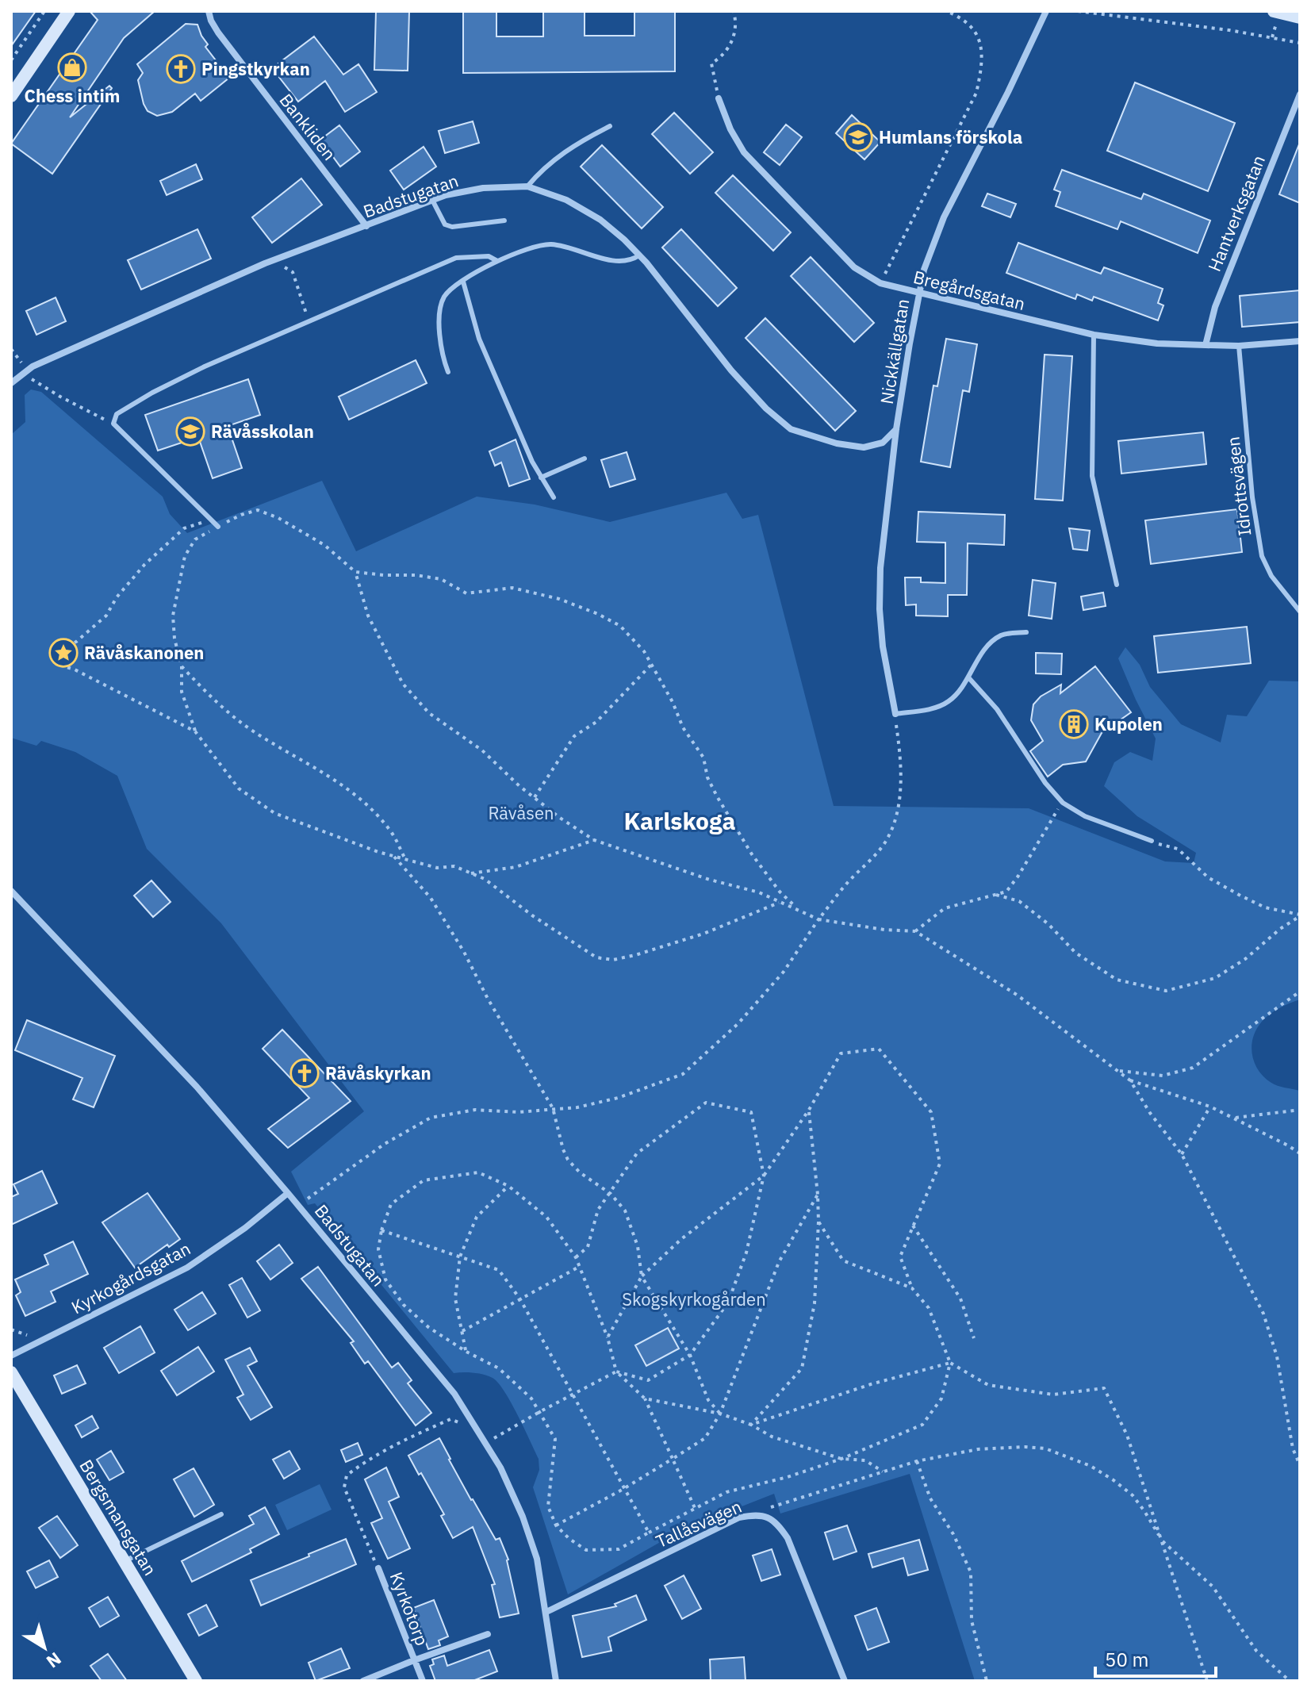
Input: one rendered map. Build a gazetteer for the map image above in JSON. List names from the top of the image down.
{
  "streets": {
    "street": [
      "Bankliden",
      "Badstugatan",
      "Hantverksgatan",
      "Bregårdsgatan",
      "Nickkällgatan",
      "Kyrkogårdsgatan",
      "Bergsmansgatan",
      "Tallåsvägen",
      "Kyrkotorp"
    ],
    "lane": ["Idrottsvägen"]
  },
  "crossings": [
    ["Bankliden", "Badstugatan"],
    ["Badstugatan", "Nickkällgatan"],
    ["Badstugatan", "Kyrkogårdsgatan"],
    ["Badstugatan", "Tallåsvägen"],
    ["Hantverksgatan", "Bregårdsgatan"],
    ["Bregårdsgatan", "Nickkällgatan"],
    ["Bregårdsgatan", "Idrottsvägen"]
  ],
  "districts": ["Karlskoga"],
  "parks": ["Rävåsen", "Skogskyrkogården"],
  "places": {
    "shop": ["Chess intim"],
    "church": ["Pingstkyrkan", "Rävåskyrkan"],
    "school or university": ["Humlans förskola", "Rävåsskolan"],
    "place": ["Rävåskanonen"],
    "building": ["Kupolen"]
  },
  "scale_bar": "50 m",
  "north": "bottom right"
}
